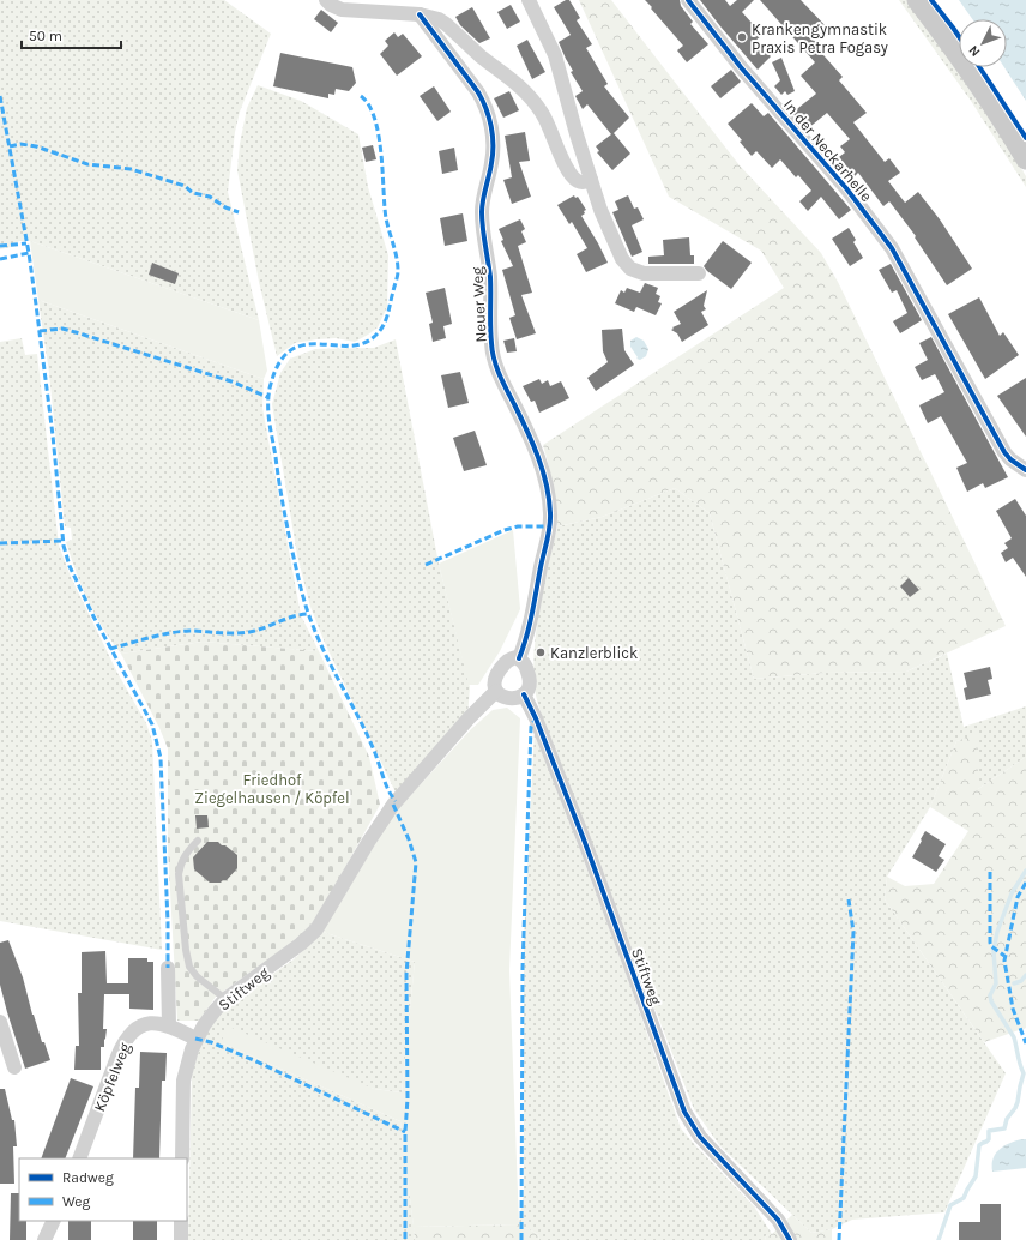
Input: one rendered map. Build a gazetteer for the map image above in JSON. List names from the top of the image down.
{
  "streets": {
    "street": [
      "In der Neckarhelle",
      "Neuer Weg",
      "Stiftweg",
      "Köpfelweg"
    ]
  },
  "crossings": [
    ["Neuer Weg", "Stiftweg"],
    ["Stiftweg", "Köpfelweg"]
  ],
  "parks": ["Friedhof Ziegelhausen / Köpfel"],
  "places": ["Krankengymnastik Praxis Petra Fogasy", "Kanzlerblick"],
  "legend": ["Radweg", "Weg"],
  "scale_bar": "50 m",
  "north": "bottom left"
}
